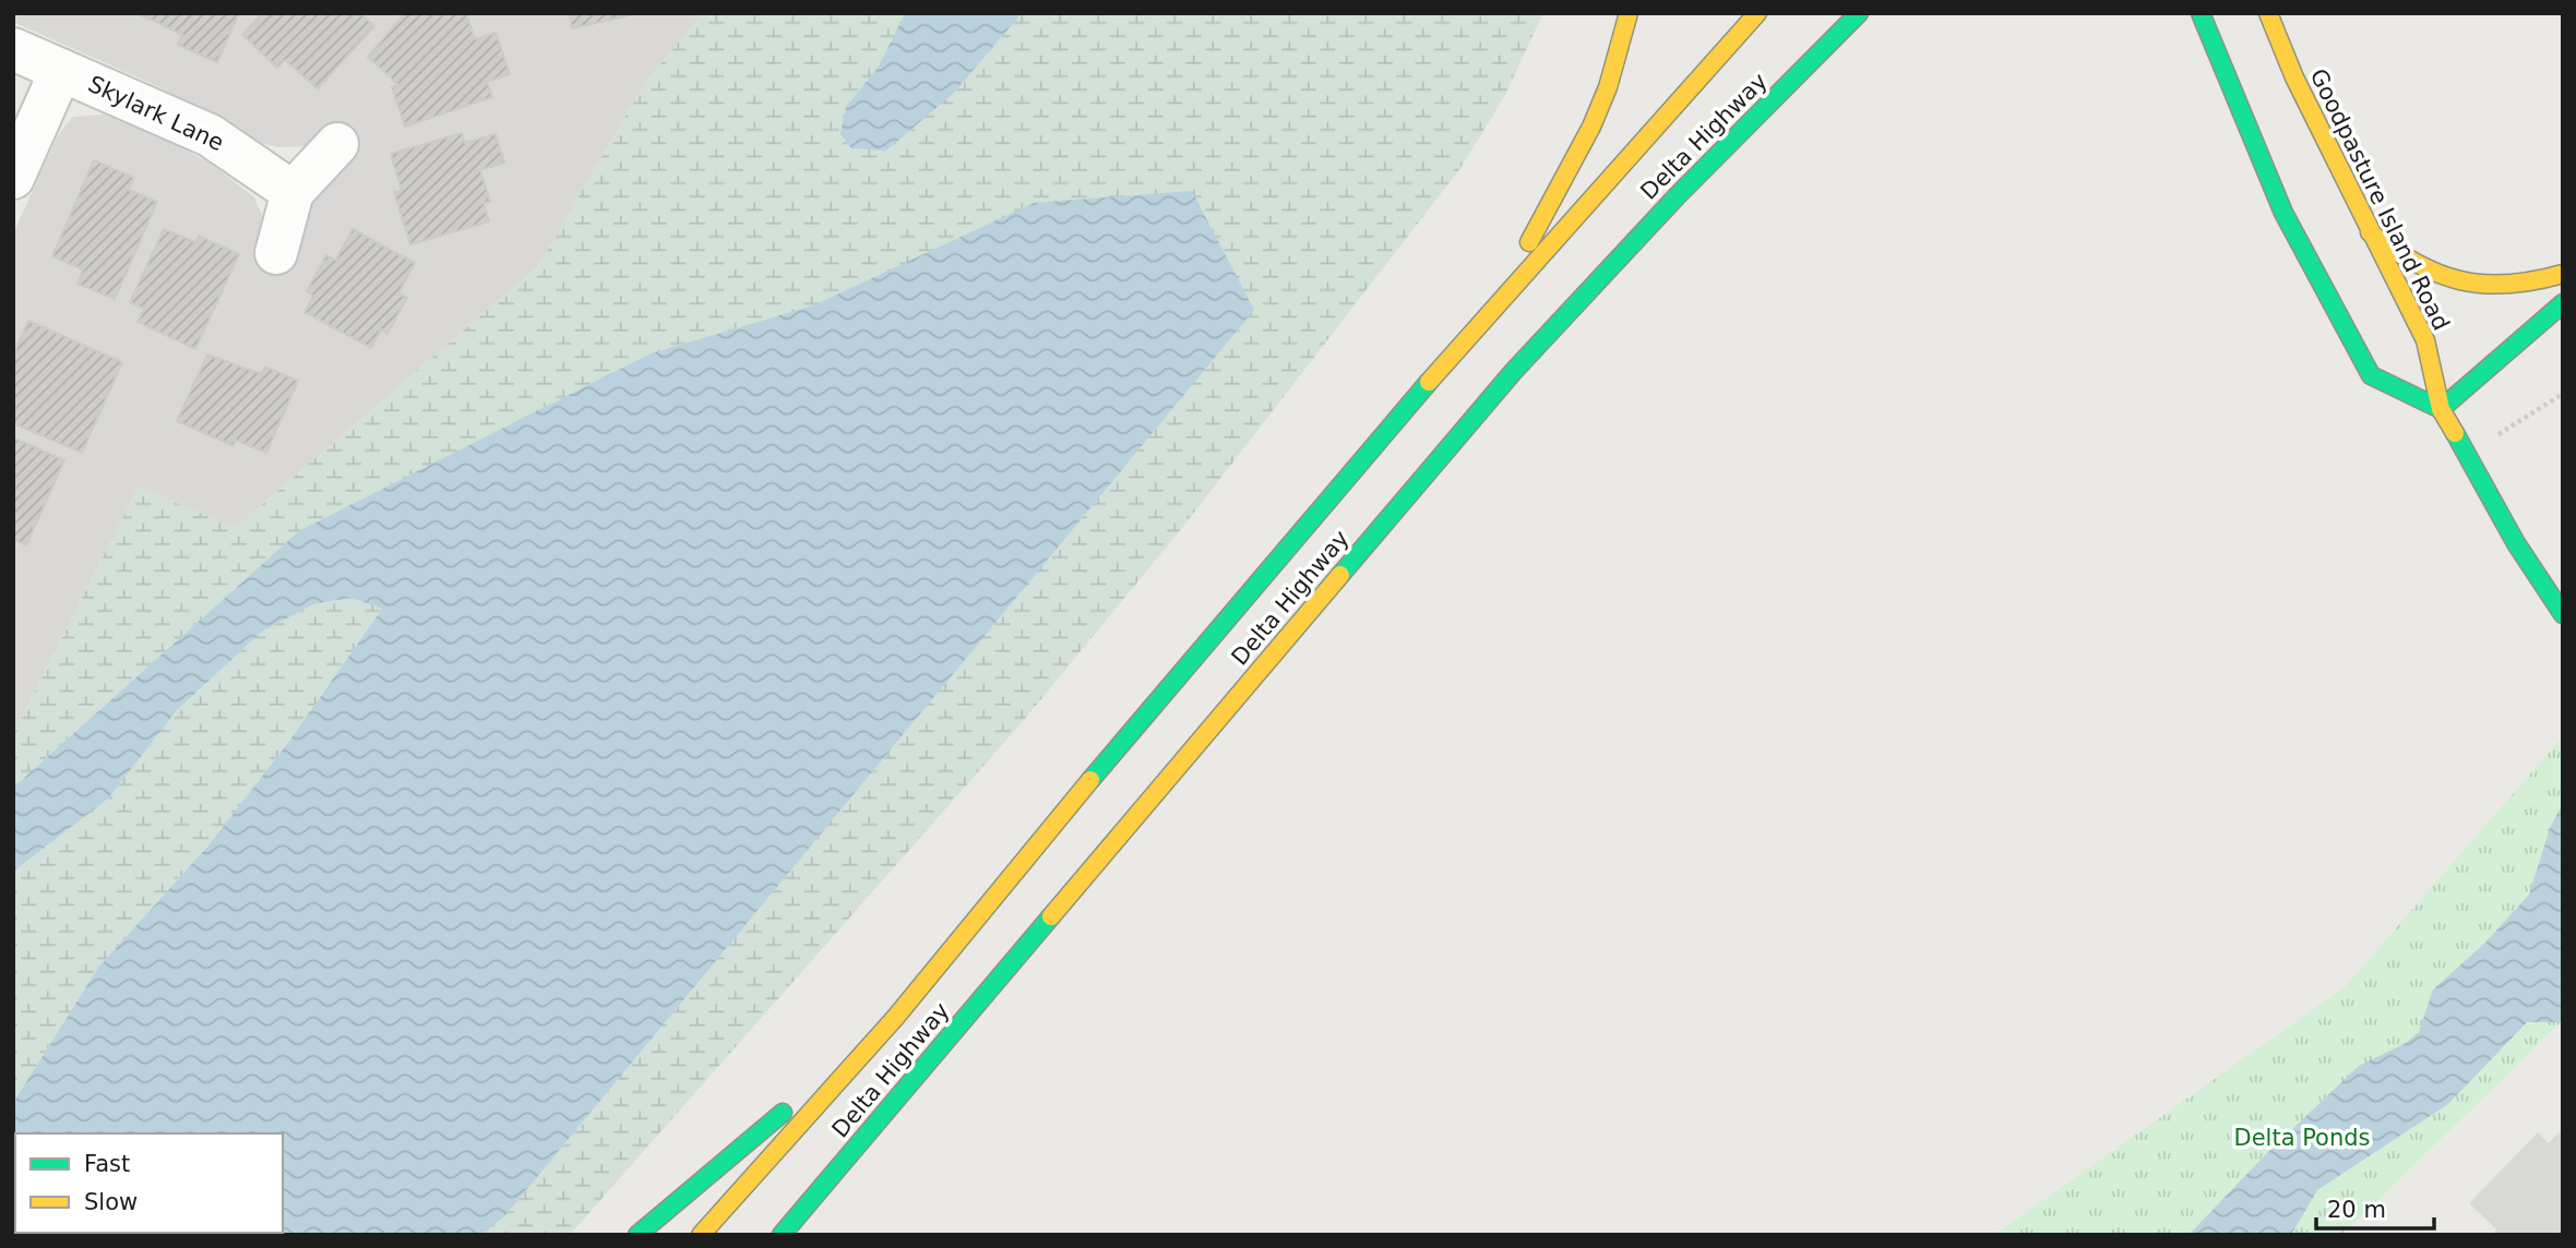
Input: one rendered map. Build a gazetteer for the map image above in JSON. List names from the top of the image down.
{
  "streets": {
    "main road": ["Delta Highway", "Goodpasture Island Road"],
    "street": ["Skylark Lane"]
  },
  "parks": ["Delta Ponds"],
  "legend": ["Fast", "Slow"],
  "scale_bar": "20 m"
}
